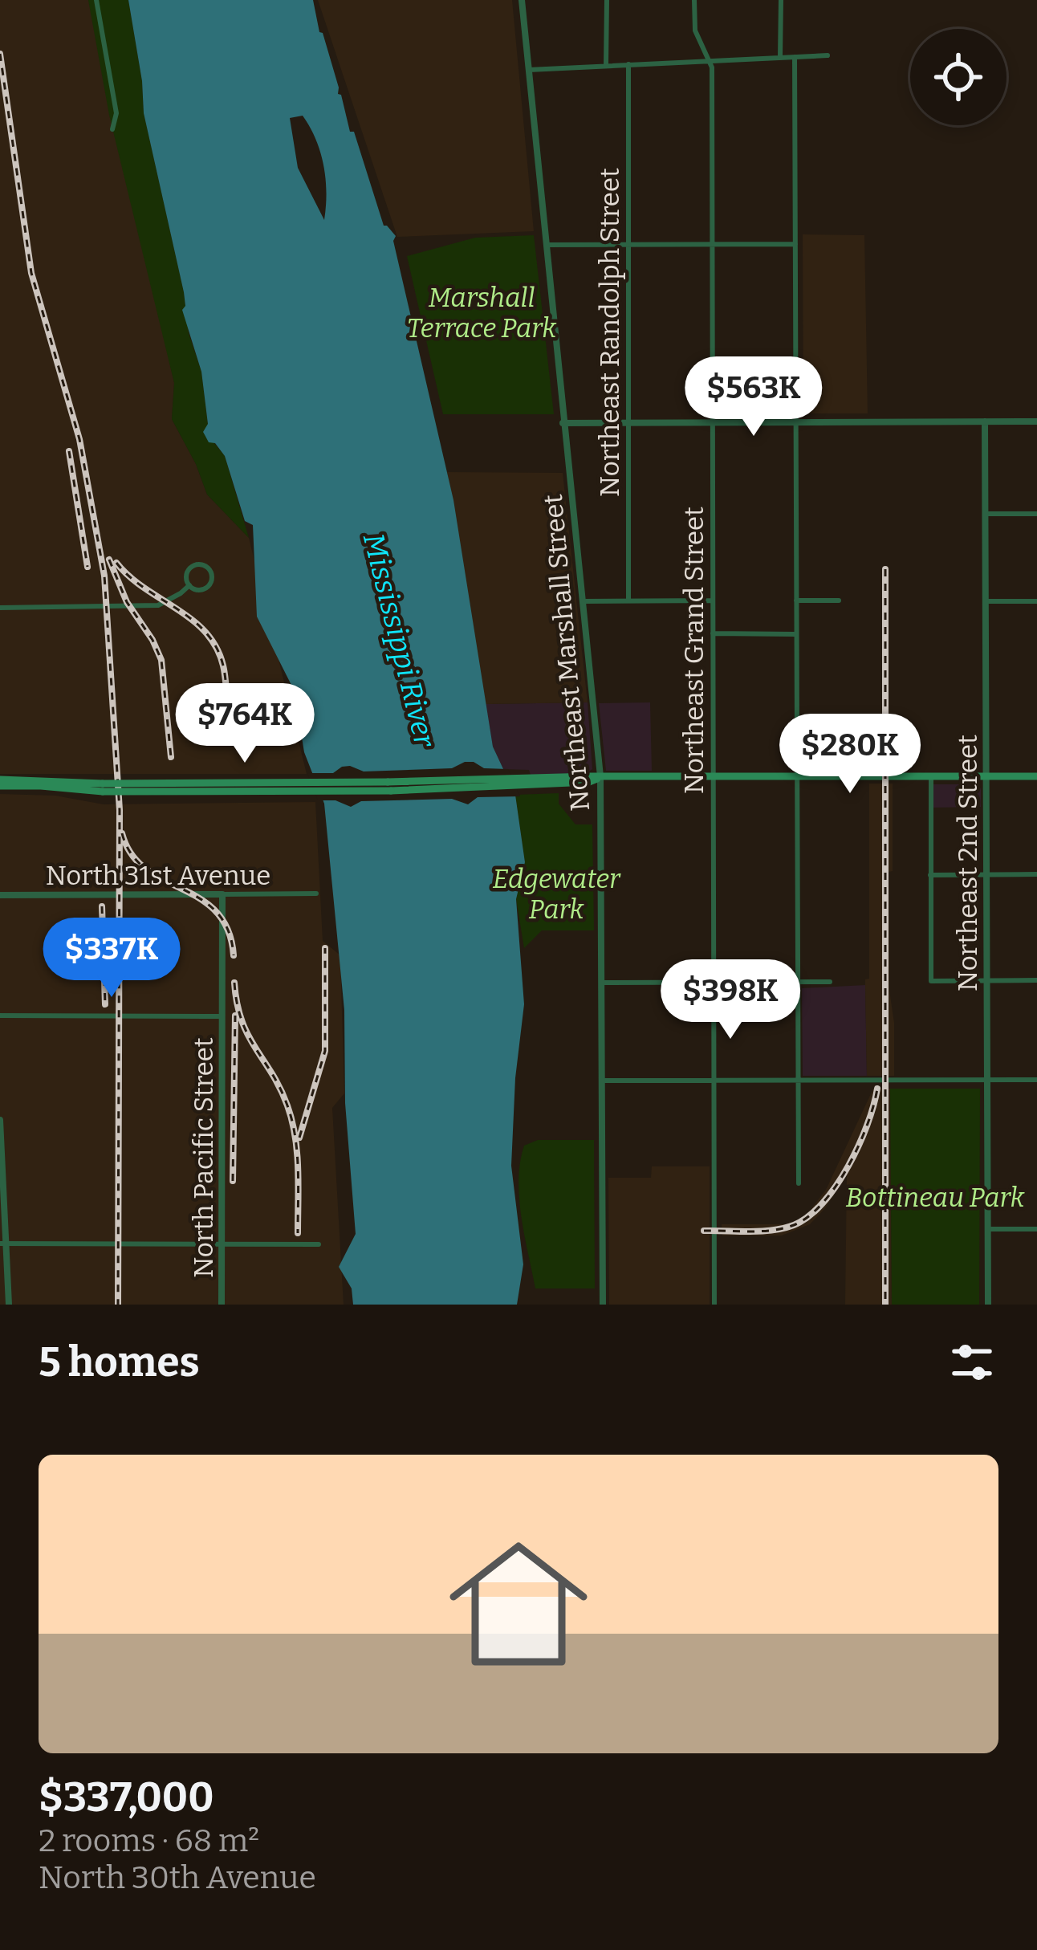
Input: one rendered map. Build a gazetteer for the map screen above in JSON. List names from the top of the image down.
{
  "streets": {
    "street": [
      "Northeast Randolph Street",
      "Northeast Grand Street",
      "Northeast Marshall Street",
      "Northeast 2nd Street",
      "North 31st Avenue",
      "North Pacific Street"
    ]
  },
  "crossings": [
    ["North 31st Avenue", "North Pacific Street"]
  ],
  "water": ["Mississippi River"],
  "parks": ["Marshall Terrace Park", "Edgewater Park", "Bottineau Park"],
  "page": {
    "price": [
      "$563K",
      "$764K",
      "$280K",
      "$337K",
      "$398K"
    ],
    "heading": "5 homes",
    "list": [
      {
        "name": "$337,000",
        "note": "2 rooms · 68 m² · North 30th Avenue"
      }
    ]
  }
}
